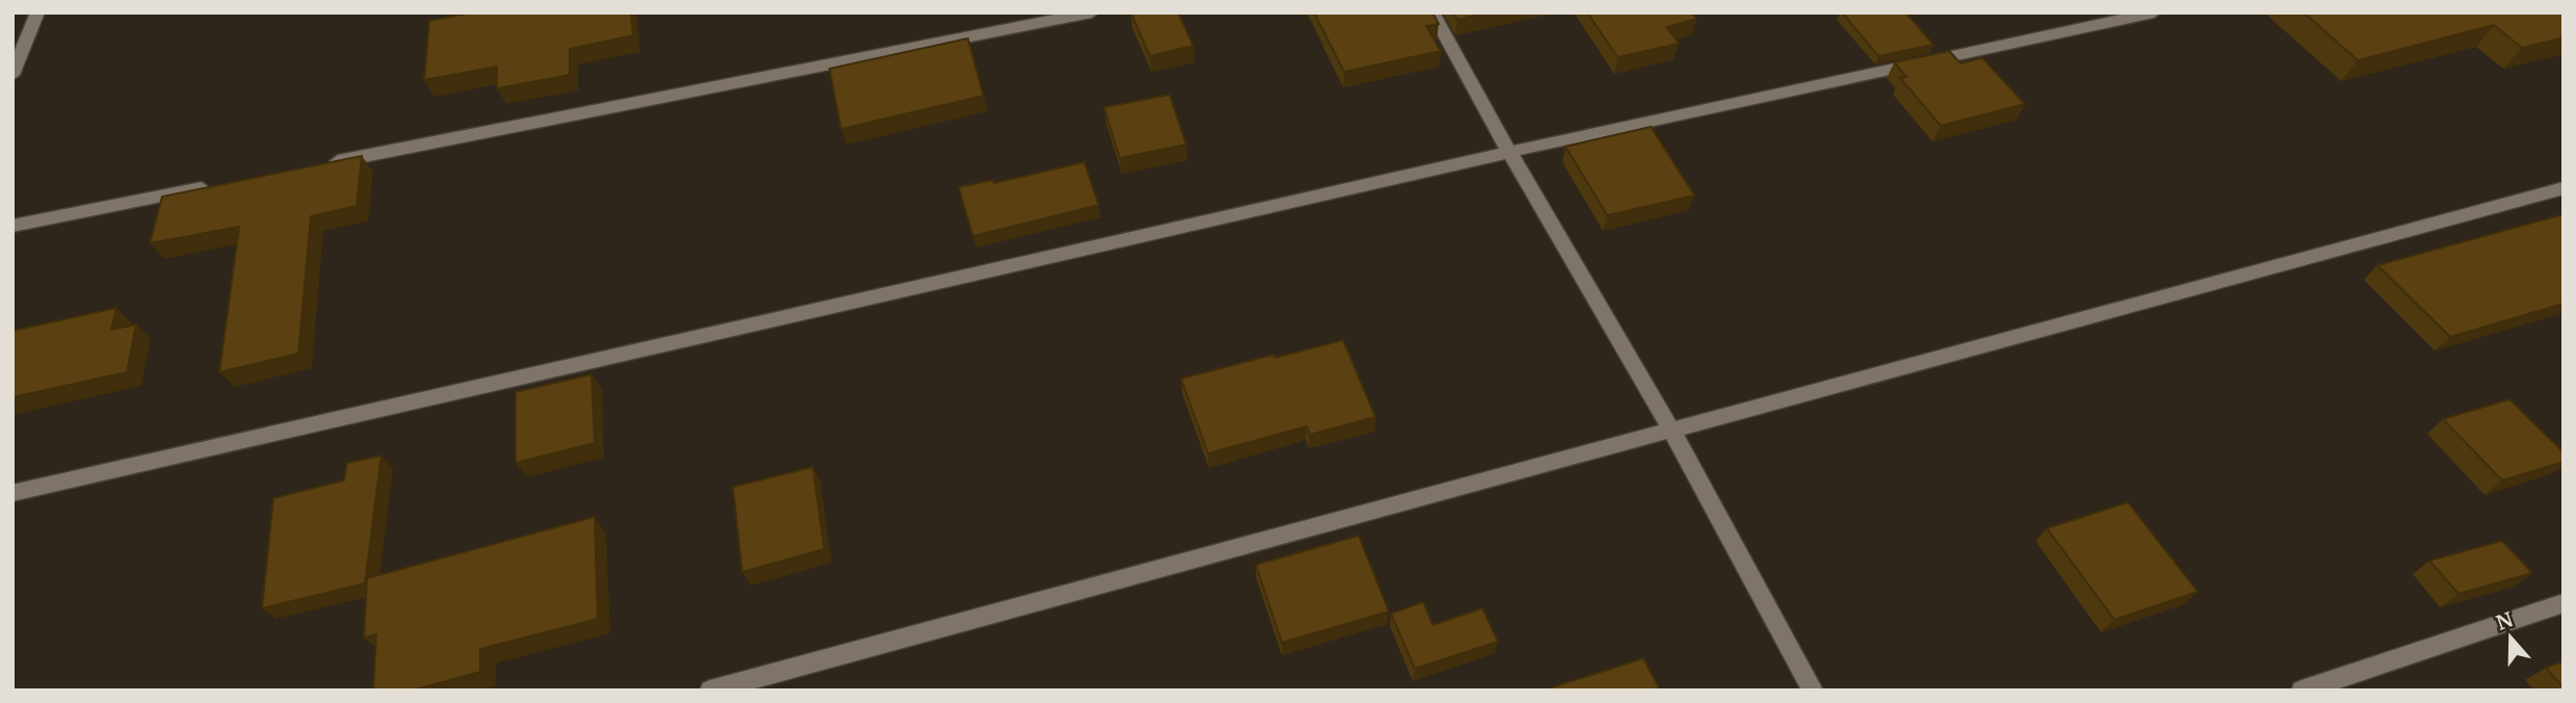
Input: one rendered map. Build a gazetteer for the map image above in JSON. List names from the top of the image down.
{
  "north": "top"
}
